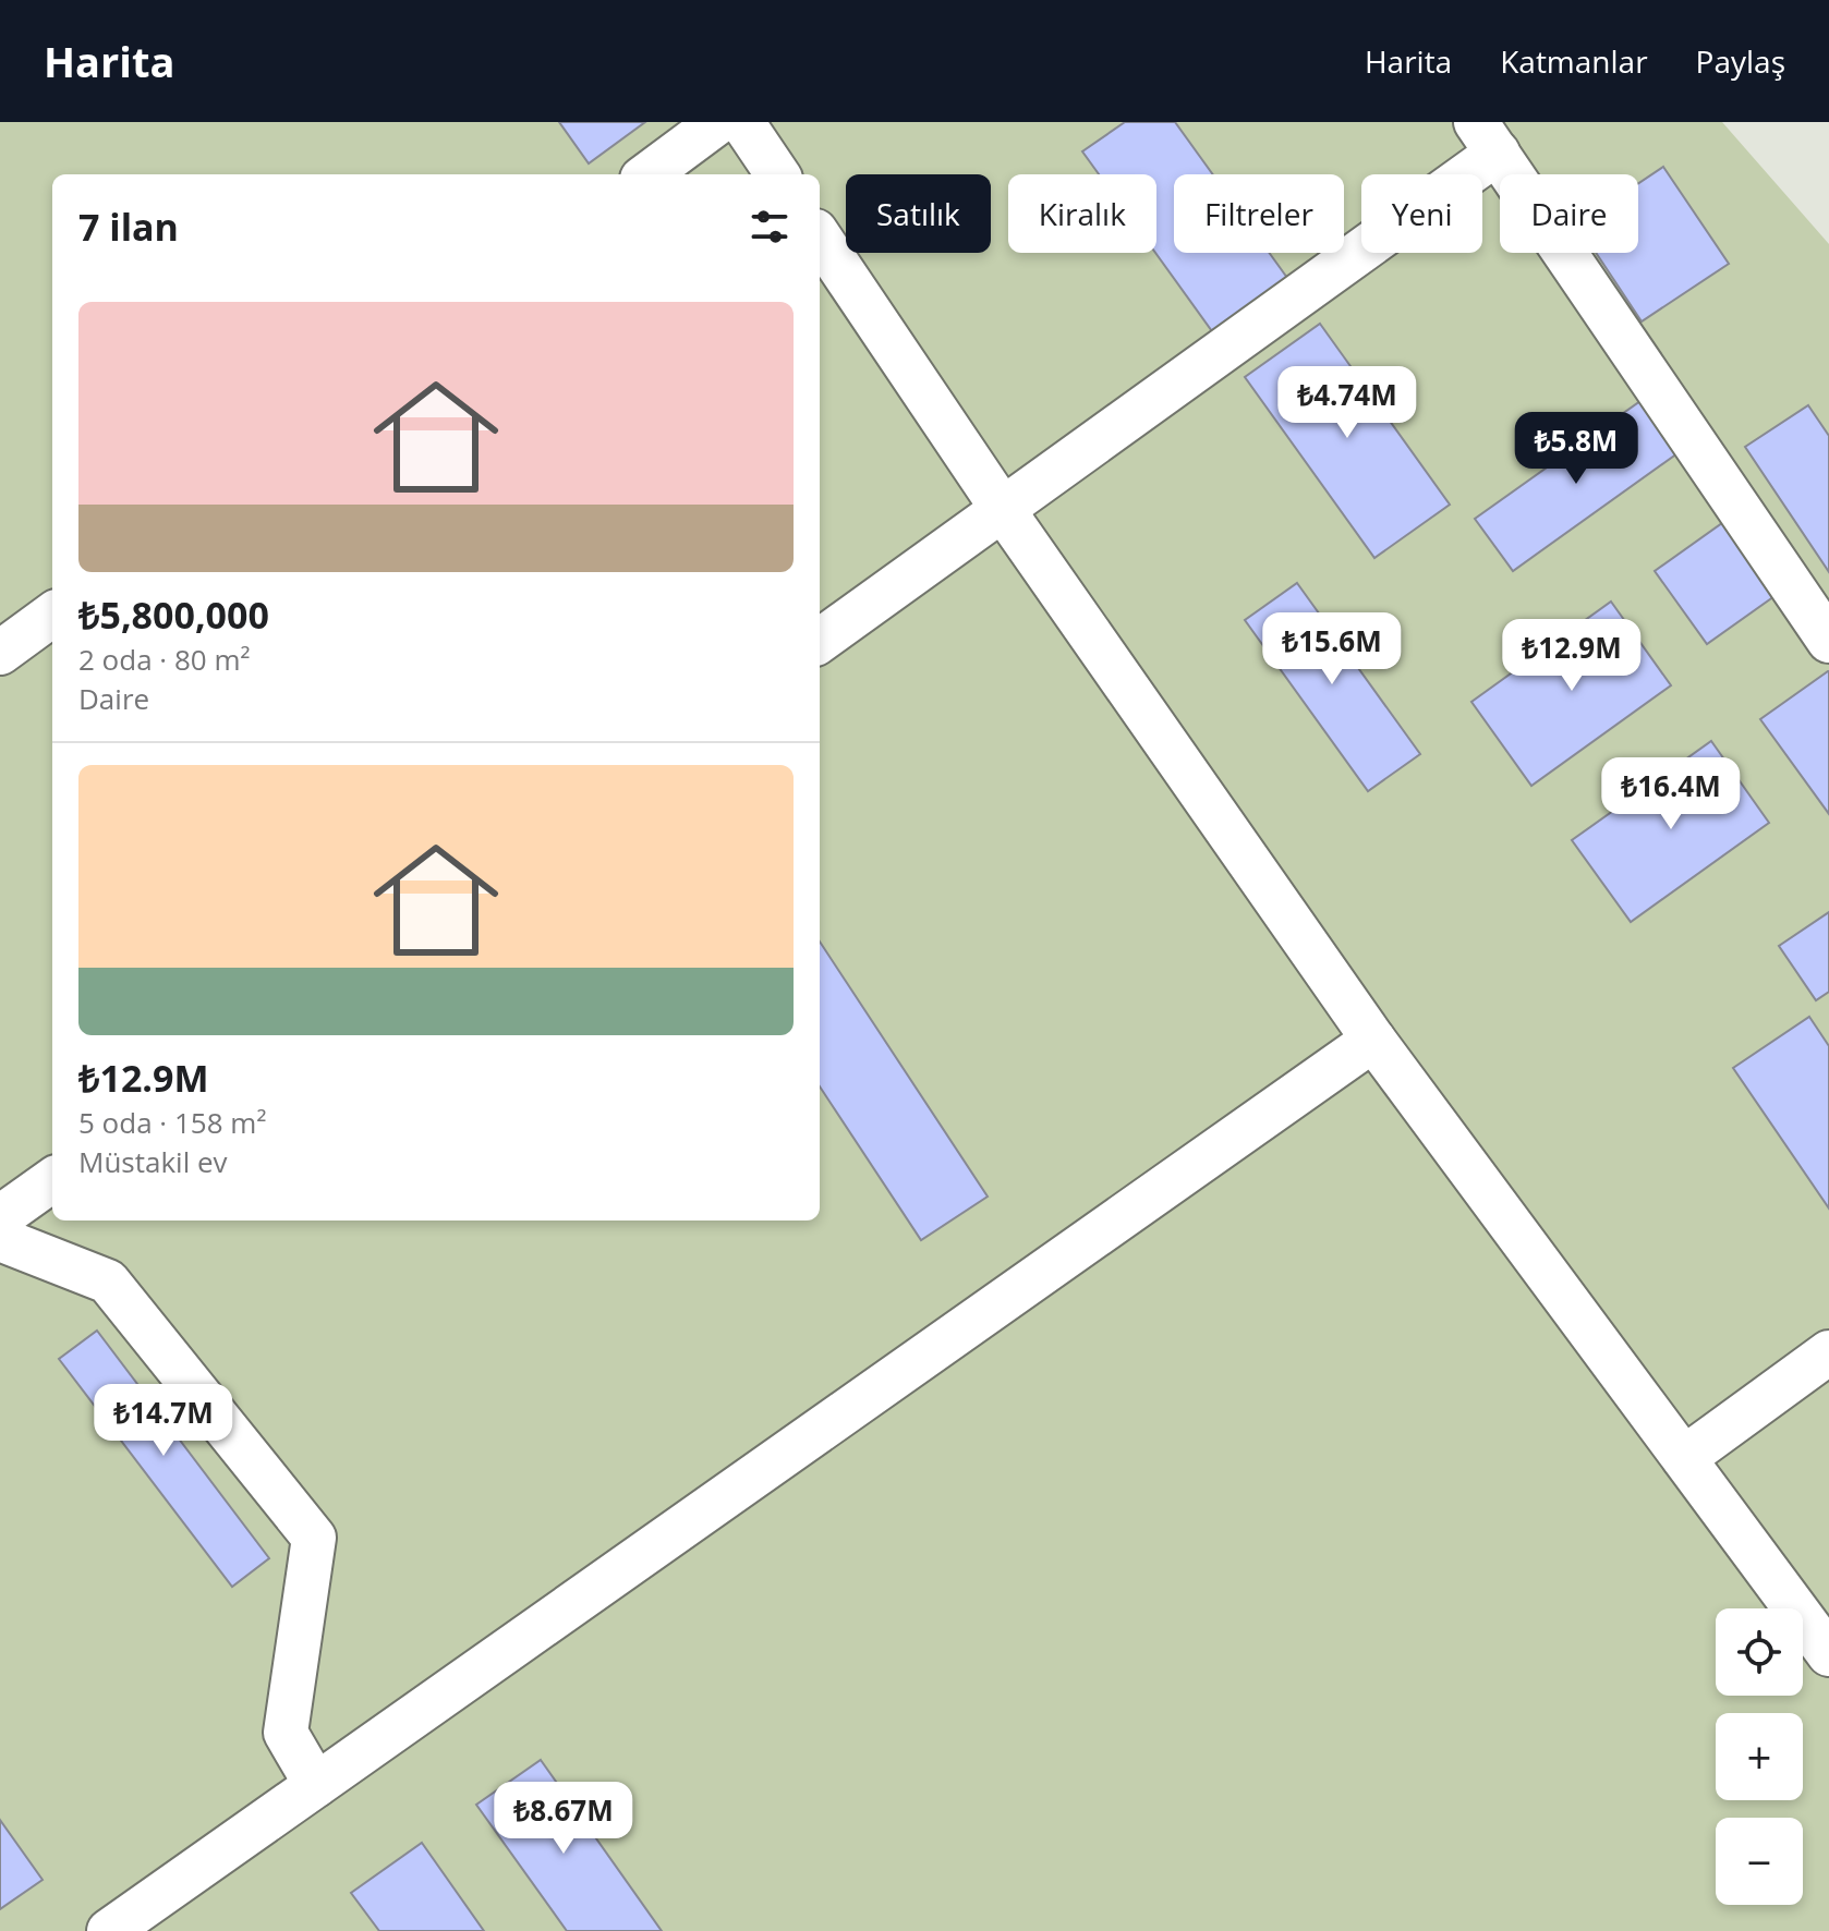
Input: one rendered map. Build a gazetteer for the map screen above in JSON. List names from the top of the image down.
{
  "page": {
    "header": "Harita",
    "nav": ["Harita", "Katmanlar", "Paylaş"],
    "chip": [
      "Satılık",
      "Kiralık",
      "Filtreler",
      "Yeni",
      "Daire"
    ],
    "heading": "7 ilan",
    "list": [
      {
        "name": "₺5,800,000",
        "note": "2 oda · 80 m² · Daire"
      },
      {
        "name": "₺12.9M",
        "note": "5 oda · 158 m² · Müstakil ev"
      }
    ],
    "price": [
      "₺4.74M",
      "₺5.8M",
      "₺15.6M",
      "₺12.9M",
      "₺16.4M",
      "₺14.7M",
      "₺8.67M"
    ],
    "map_buttons": ["+", "−"]
  }
}
